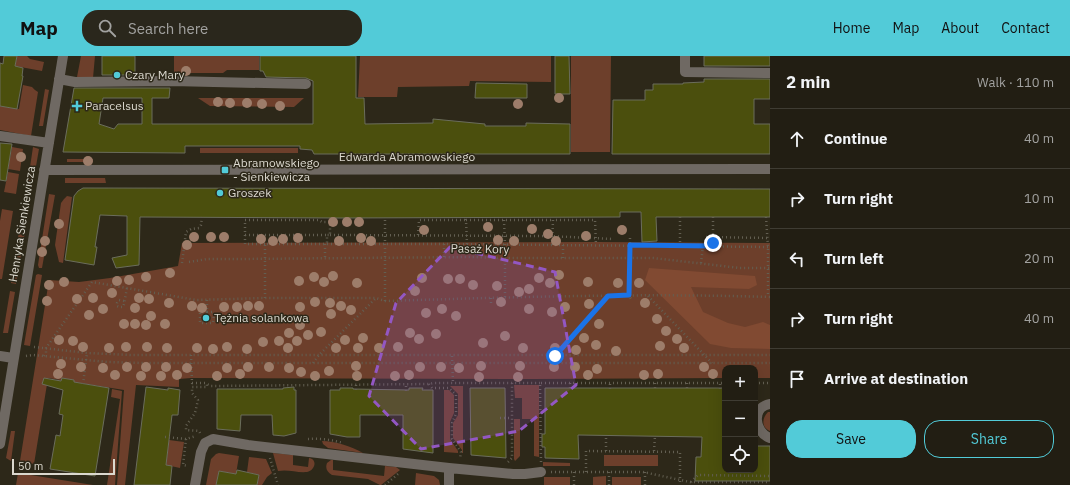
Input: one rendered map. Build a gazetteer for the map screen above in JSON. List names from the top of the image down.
{
  "streets": {
    "street": ["Edwarda Abramowskiego", "Henryka Sienkiewicza"],
    "path": ["Pasaż Kory"]
  },
  "crossings": [
    ["Edwarda Abramowskiego", "Henryka Sienkiewicza"]
  ],
  "places": {
    "other": ["Czary Mary", "Groszek", "Tężnia solankowa"],
    "health": ["Paracelsus"],
    "transit": ["Abramowskiego - Sienkiewicza"]
  },
  "scale_bar": "50 m",
  "page": {
    "header": "Map",
    "search": "Search here",
    "nav": [
      "Home",
      "Map",
      "About",
      "Contact"
    ],
    "heading": ["2 min", "Walk · 110 m"],
    "list": [
      ["Continue", "40 m"],
      ["Turn right", "10 m"],
      ["Turn left", "20 m"],
      ["Turn right", "40 m"],
      "Arrive at destination"
    ],
    "map_buttons": ["+", "−"],
    "buttons": ["Save", "Share"],
    "scale": "50 m"
  }
}
